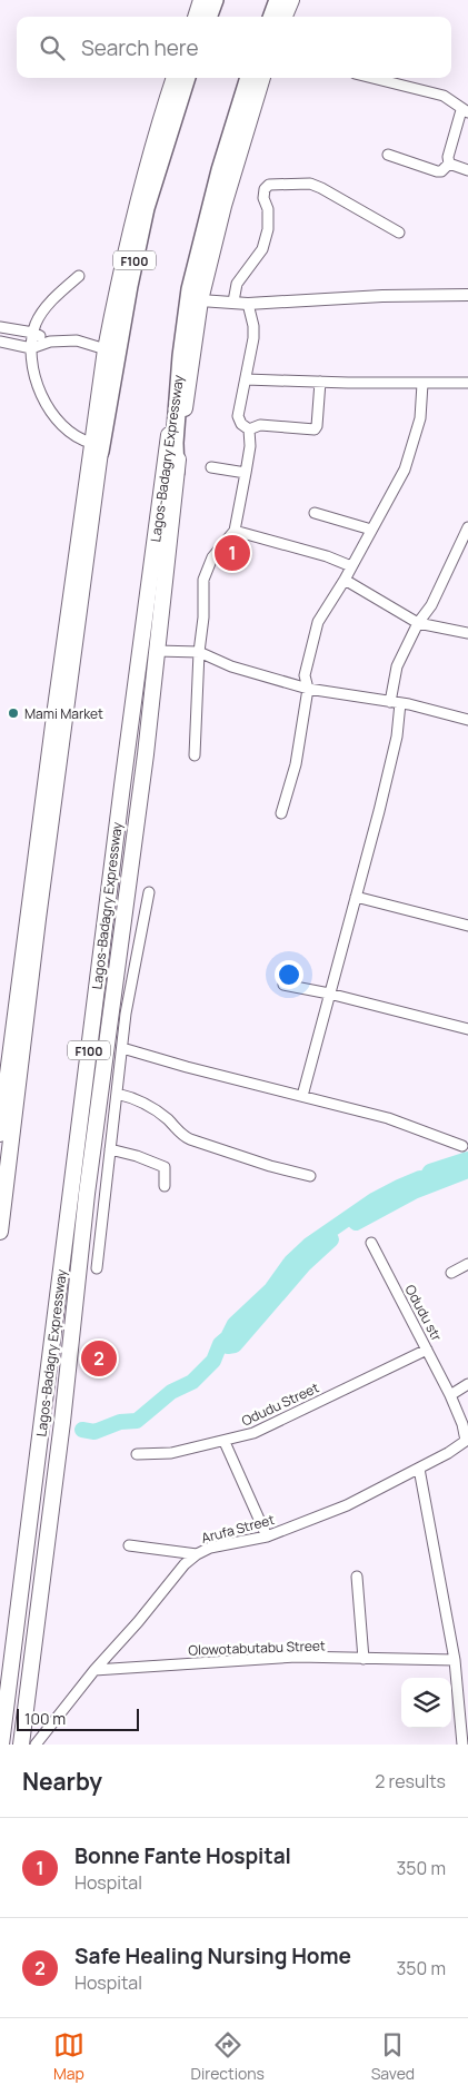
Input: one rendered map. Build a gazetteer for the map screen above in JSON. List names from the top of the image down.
{
  "streets": {
    "highway": ["F100", "Lagos-Badagry Expressway"],
    "street": [
      "Odudu str",
      "Odudu Street",
      "Arufa Street",
      "Olowotabutabu Street"
    ]
  },
  "crossings": [
    ["Odudu str", "Odudu Street"],
    ["Odudu str", "Arufa Street"],
    ["Arufa Street", "Olowotabutabu Street"]
  ],
  "places": ["Mami Market"],
  "scale_bar": "100 m",
  "page": {
    "search": "Search here",
    "pins": ["1", "2"],
    "scale": "100 m",
    "heading": ["Nearby", "2 results"],
    "list": [
      {
        "mark": "1",
        "name": "Bonne Fante Hospital",
        "note": "Hospital",
        "value": "350 m"
      },
      {
        "mark": "2",
        "name": "Safe Healing Nursing Home",
        "note": "Hospital",
        "value": "350 m"
      }
    ],
    "nav": ["Map", "Directions", "Saved"]
  }
}
